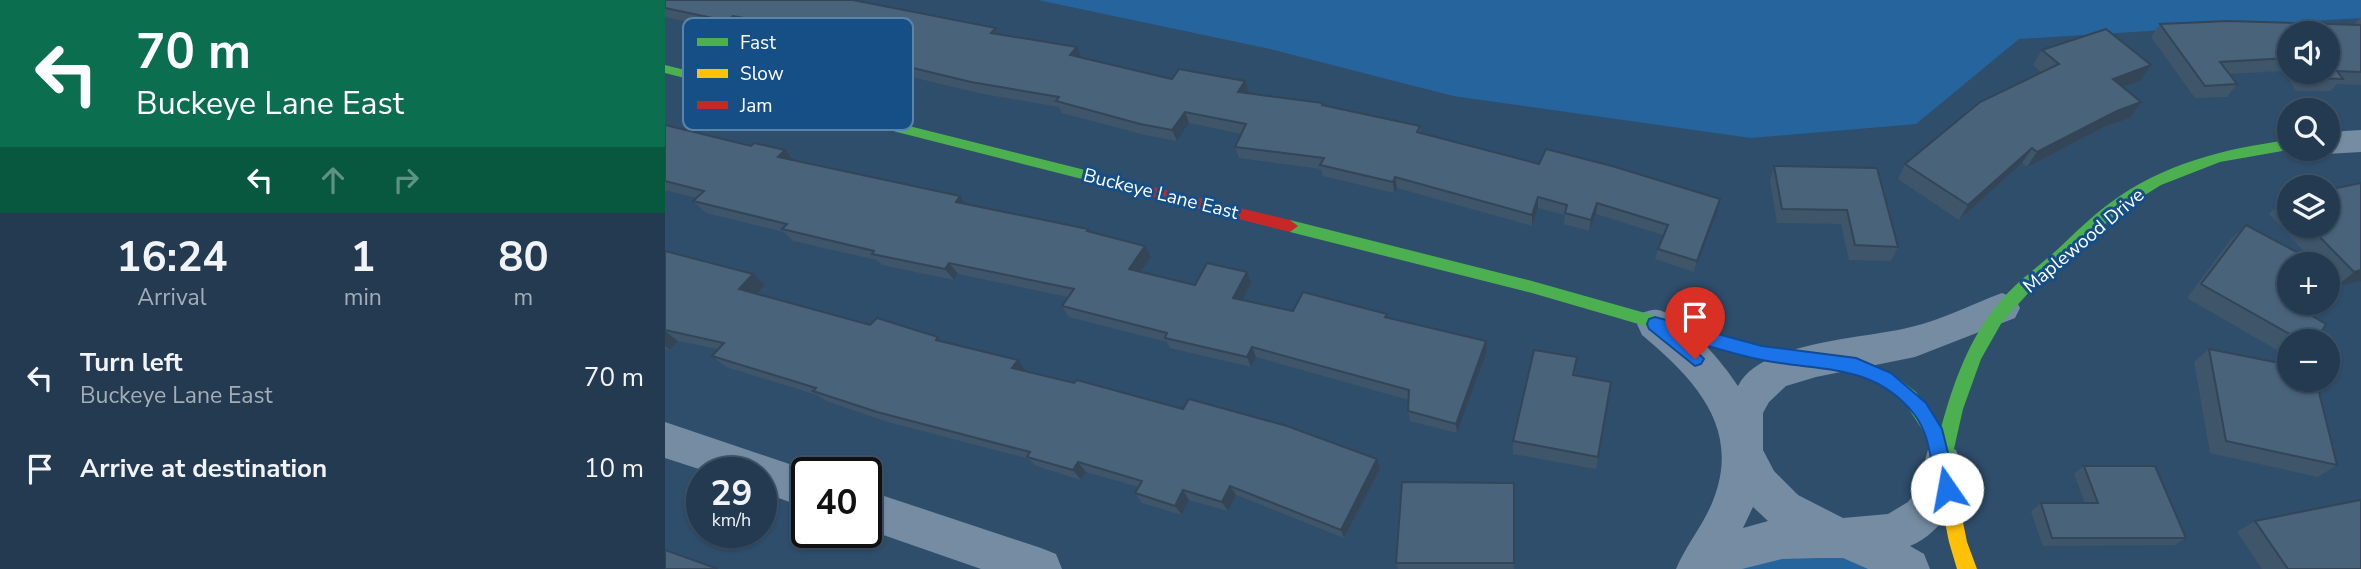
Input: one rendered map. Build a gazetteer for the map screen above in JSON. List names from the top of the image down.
{
  "streets": {
    "street": ["Buckeye Lane East", "Maplewood Drive"]
  },
  "crossings": [
    ["Buckeye Lane East", "Maplewood Drive"]
  ],
  "legend": ["Fast", "Slow", "Jam"],
  "page": {
    "turn": ["70 m", "Buckeye Lane East"],
    "map_buttons": ["+", "−"],
    "eta": [
      "16:24",
      "Arrival",
      "1",
      "min",
      "80",
      "m"
    ],
    "list": [
      {
        "name": "Turn left",
        "note": "Buckeye Lane East",
        "value": "70 m"
      },
      {
        "name": "Arrive at destination",
        "value": "10 m"
      }
    ],
    "speed": "29 km/h",
    "limit": "40"
  }
}
